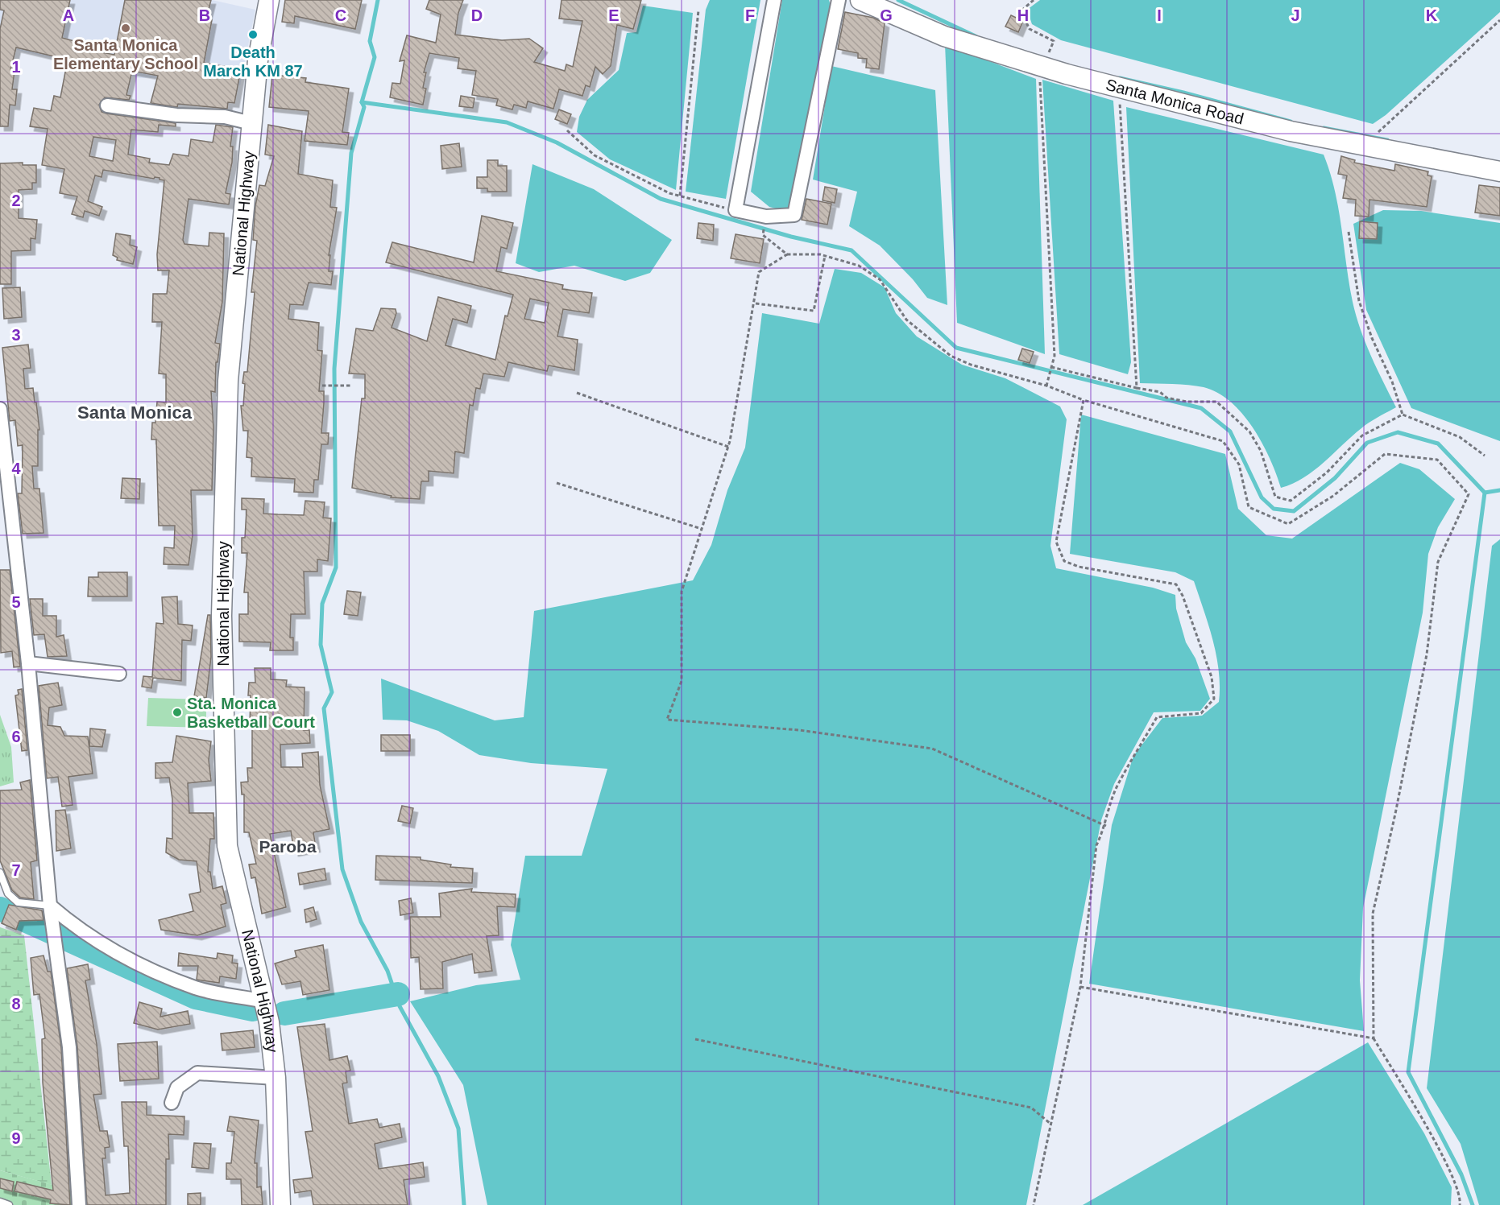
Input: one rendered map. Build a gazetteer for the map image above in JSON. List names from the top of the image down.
{
  "streets": {
    "main road": ["Santa Monica Road", "National Highway"]
  },
  "districts": ["Santa Monica", "Paroba"],
  "places": ["Santa Monica Elementary School", "Death March KM 87", "Sta. Monica Basketball Court"],
  "grid": {
    "columns": [
      "A",
      "B",
      "C",
      "D",
      "E",
      "F",
      "G",
      "H",
      "I",
      "J",
      "K"
    ],
    "rows": [
      "1",
      "2",
      "3",
      "4",
      "5",
      "6",
      "7",
      "8",
      "9"
    ]
  }
}
